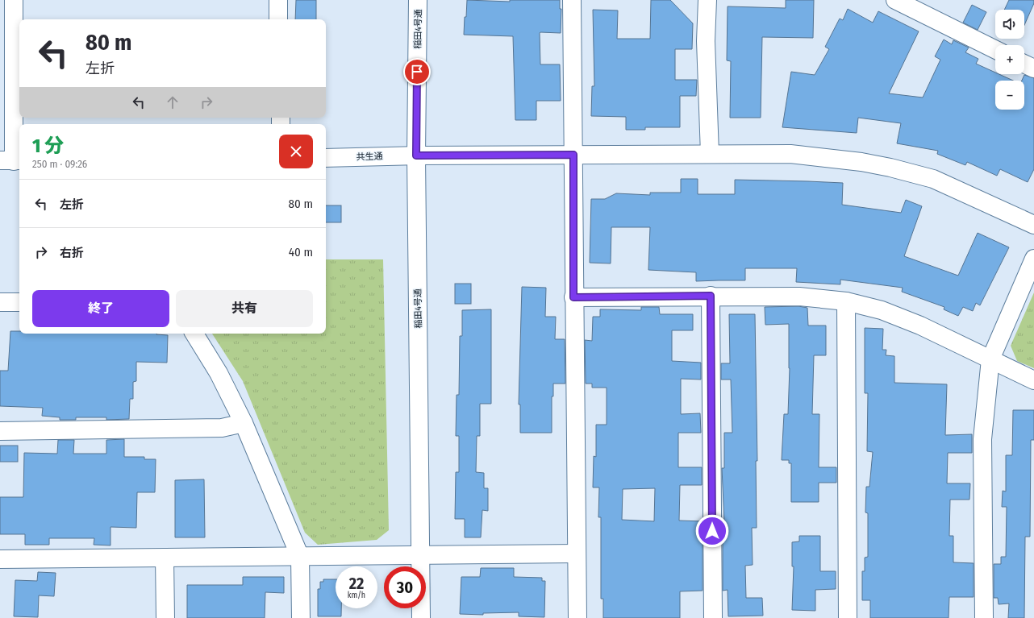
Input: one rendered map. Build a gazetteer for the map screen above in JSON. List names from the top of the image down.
{
  "streets": {
    "street": ["稲田4号通", "共生通"]
  },
  "crossings": [
    ["稲田4号通", "共生通"]
  ],
  "page": {
    "map_buttons": ["+", "−"],
    "turn": ["80 m", "左折"],
    "heading": ["1 分", "250 m · 09:26"],
    "list": [
      {
        "name": "左折",
        "value": "80 m"
      },
      {
        "name": "右折",
        "value": "40 m"
      }
    ],
    "buttons": ["終了", "共有"],
    "speed": "22 km/h",
    "limit": "30"
  }
}
